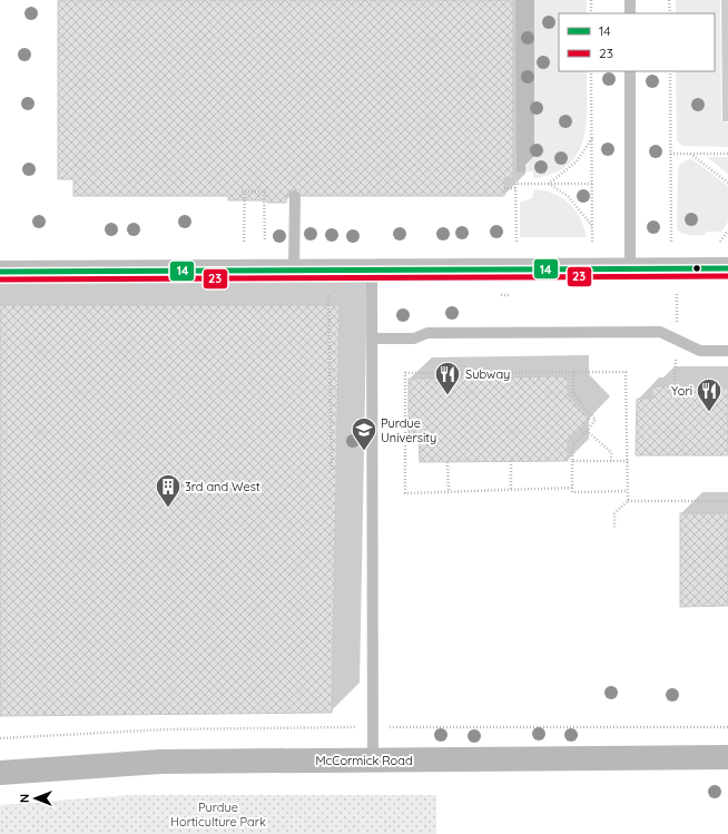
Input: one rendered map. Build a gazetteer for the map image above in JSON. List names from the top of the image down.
{
  "streets": {
    "street": ["McCormick Road"]
  },
  "parks": ["Purdue Horticulture Park"],
  "places": {
    "restaurant": ["Subway", "Yori"],
    "school or university": ["Purdue University"],
    "building": ["3rd and West"]
  },
  "lines": ["transit line 14", "transit line 23"],
  "legend": ["14", "23"],
  "north": "left"
}
